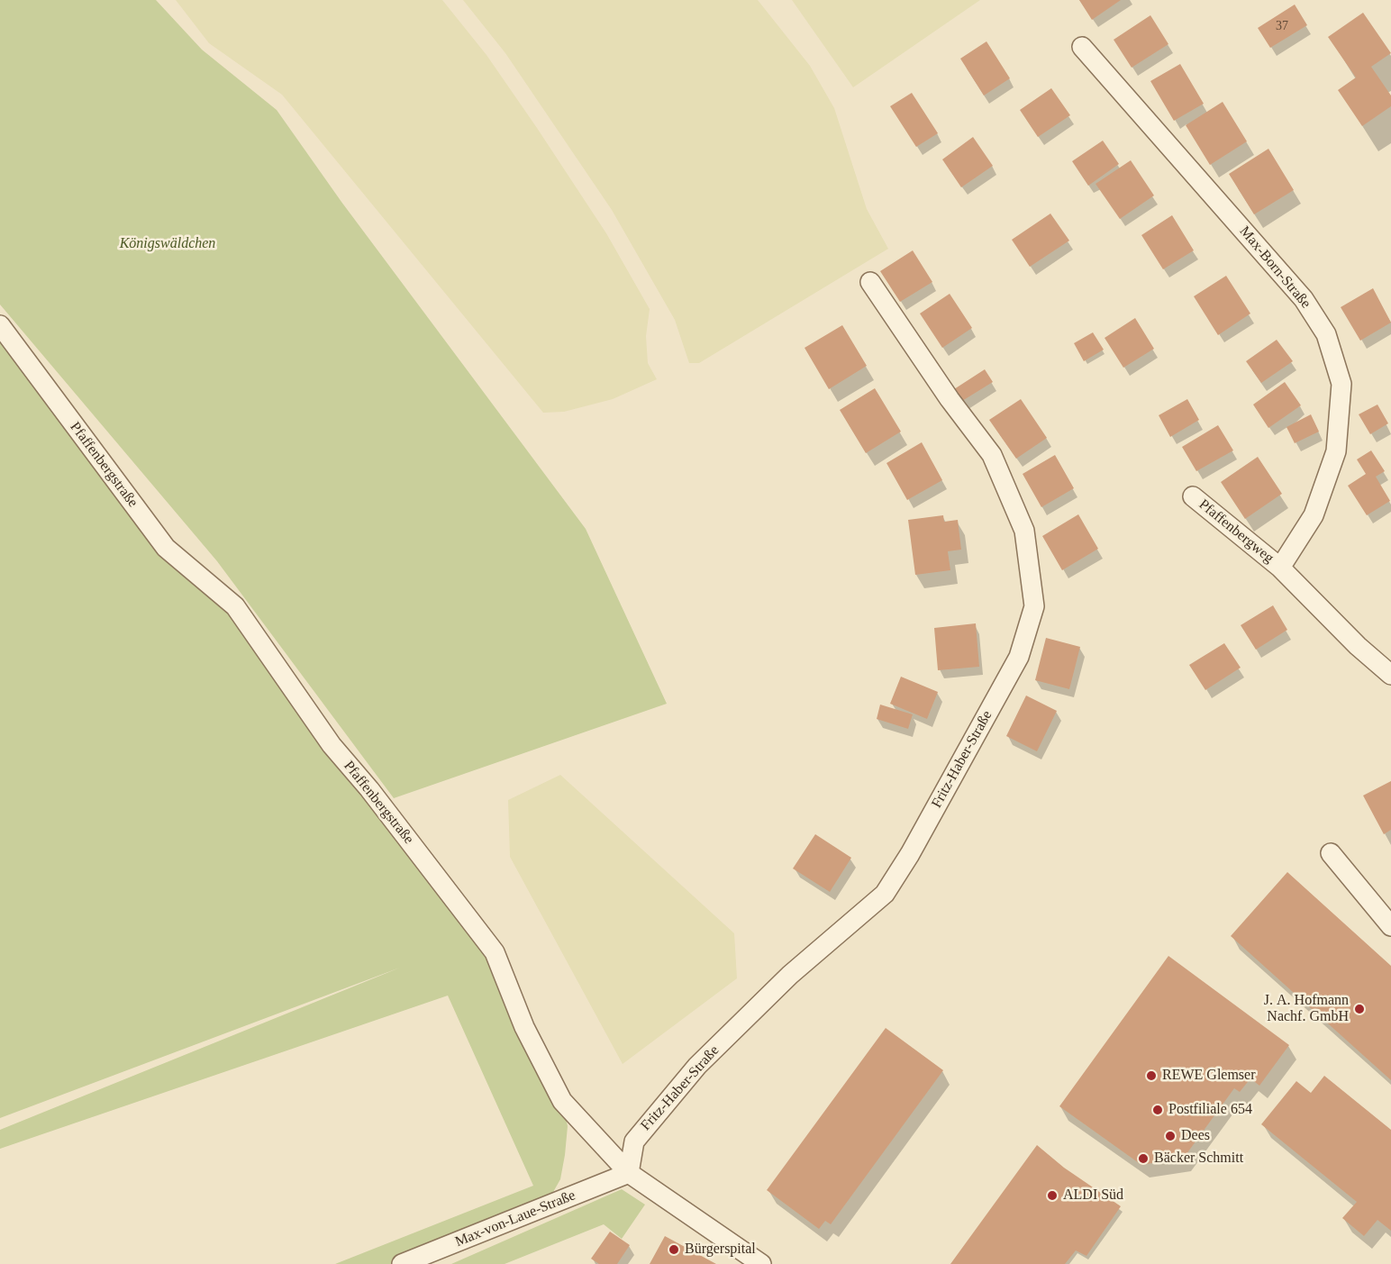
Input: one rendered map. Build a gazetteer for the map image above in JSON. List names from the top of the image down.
{
  "streets": {
    "street": [
      "Max-Born-Straße",
      "Pfaffenbergstraße",
      "Pfaffenbergweg",
      "Fritz-Haber-Straße",
      "Max-von-Laue-Straße"
    ]
  },
  "crossings": [
    ["Max-Born-Straße", "Pfaffenbergweg"],
    ["Pfaffenbergstraße", "Fritz-Haber-Straße"],
    ["Pfaffenbergstraße", "Max-von-Laue-Straße"],
    ["Fritz-Haber-Straße", "Max-von-Laue-Straße"]
  ],
  "parks": ["Königswäldchen"],
  "places": [
    "J. A. Hofmann Nachf. GmbH",
    "REWE Glemser",
    "Postfiliale 654",
    "Dees",
    "Bäcker Schmitt",
    "ALDI Süd",
    "Bürgerspital"
  ],
  "house_numbers": ["37"]
}
